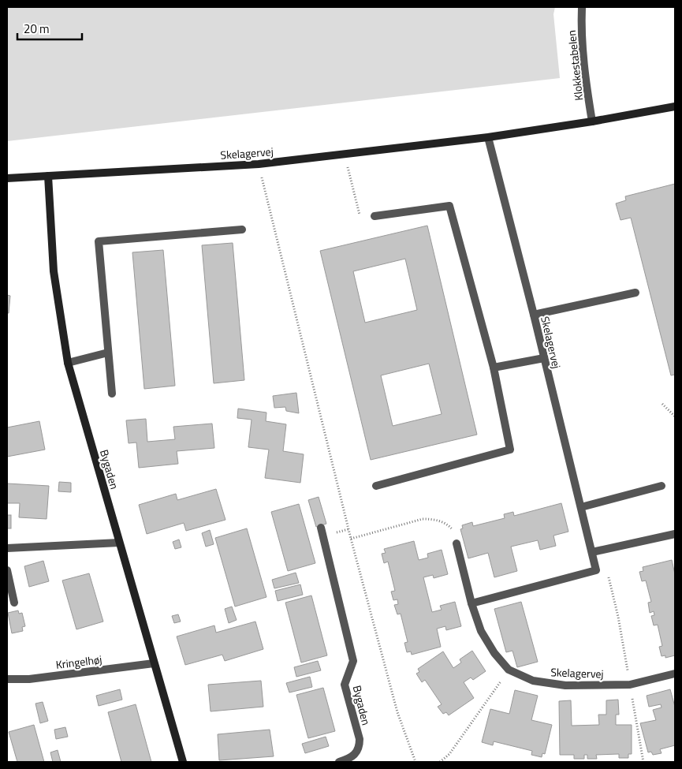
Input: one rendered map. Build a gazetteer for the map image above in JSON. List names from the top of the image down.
{
  "streets": {
    "street": [
      "Klokkestabelen",
      "Skelagervej",
      "Bygaden",
      "Kringelhøj"
    ]
  },
  "crossings": [
    ["Klokkestabelen", "Skelagervej"],
    ["Skelagervej", "Bygaden"],
    ["Bygaden", "Kringelhøj"]
  ],
  "scale_bar": "20 m"
}
